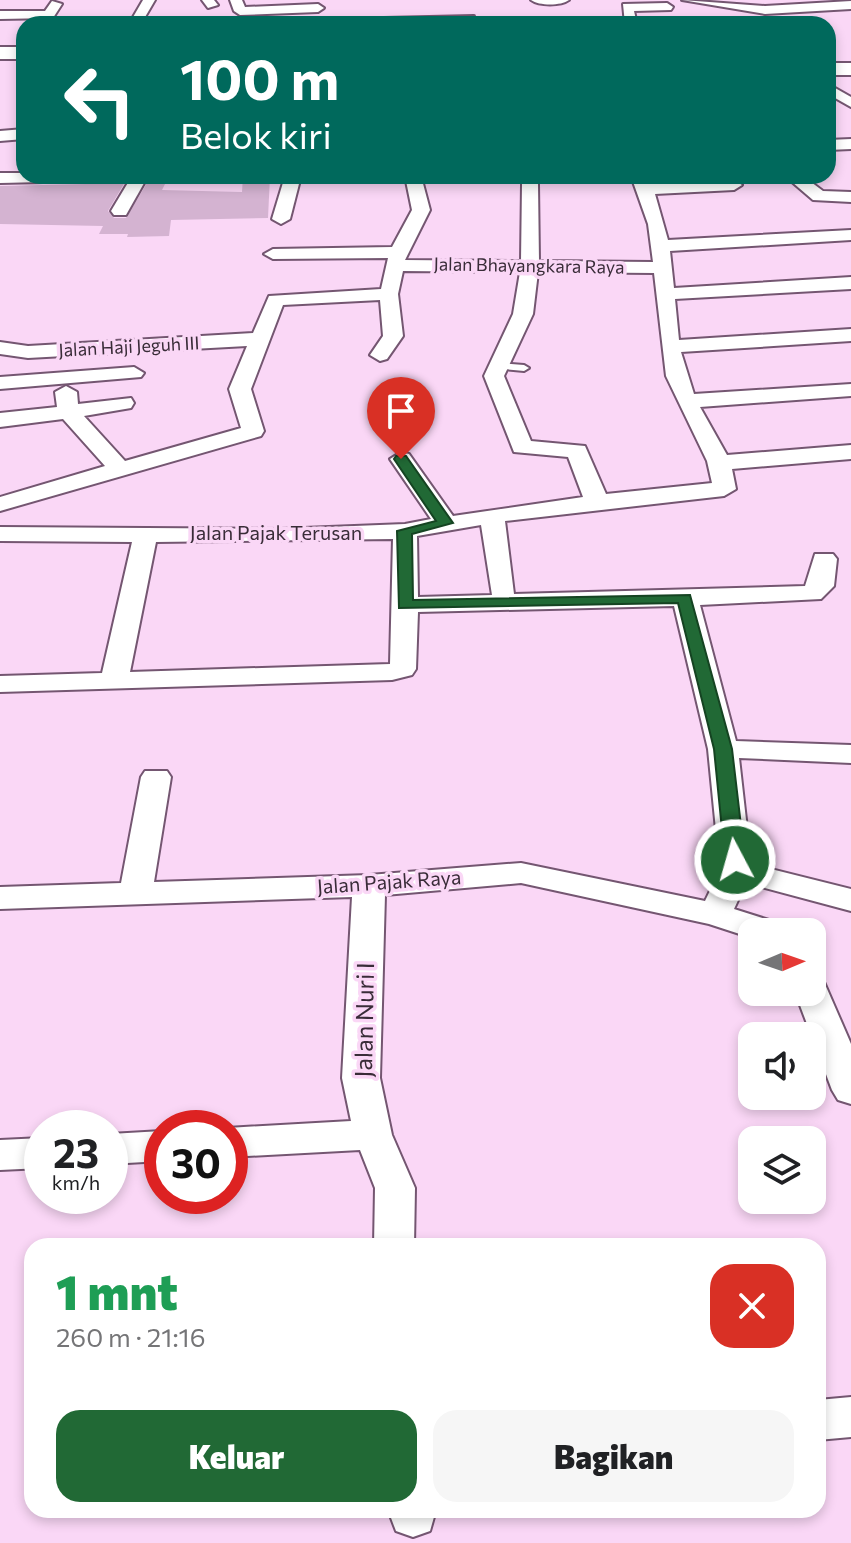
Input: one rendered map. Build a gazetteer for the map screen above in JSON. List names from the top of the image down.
{
  "streets": {
    "street": [
      "Jalan Bhayangkara Raya",
      "Jalan Haji Jeguh III",
      "Jalan Pajak Terusan",
      "Jalan Pajak Raya",
      "Jalan Nuri I"
    ]
  },
  "crossings": [
    ["Jalan Pajak Raya", "Jalan Nuri I"]
  ],
  "north": "right",
  "page": {
    "turn": ["100 m", "Belok kiri"],
    "speed": "23 km/h",
    "limit": "30",
    "heading": ["1 mnt", "260 m · 21:16"],
    "buttons": ["Keluar", "Bagikan"]
  }
}
